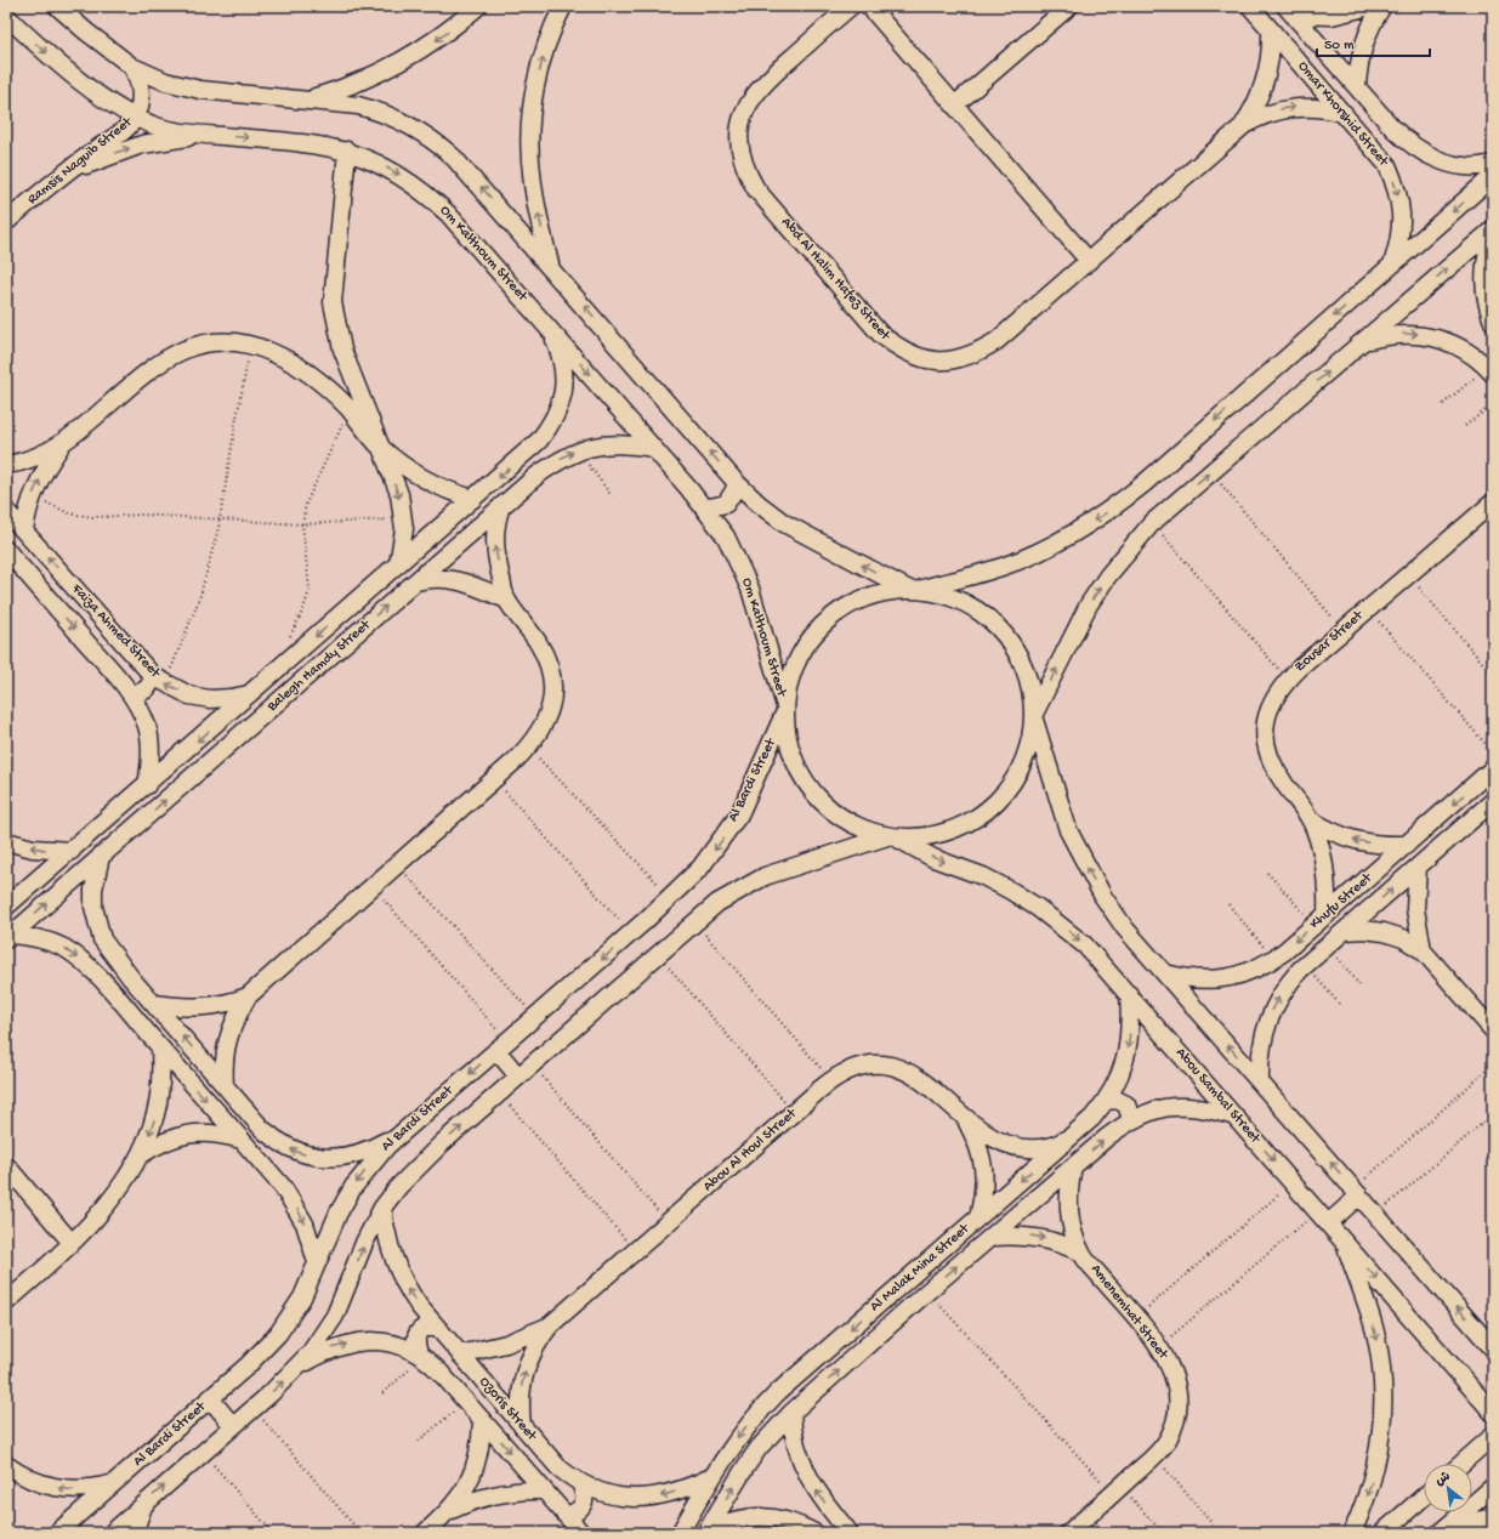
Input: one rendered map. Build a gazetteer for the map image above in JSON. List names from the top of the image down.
{
  "streets": {
    "street": [
      "Omar Khorshid Street",
      "Ramsis Naguib Street",
      "Om Kalthoum Street",
      "Abd Al Halim Hafez Street",
      "Faiza Ahmed Street",
      "Zousar Street",
      "Balegh Hamdy Street",
      "Al Bardi Street",
      "Khufu Street",
      "Abou Sambal Street",
      "Abou Al Houl Street",
      "Al Malak Mina Street",
      "Amenemhat Street",
      "Ozoris Street"
    ]
  },
  "crossings": [
    ["Omar Khorshid Street", "Abd Al Halim Hafez Street"],
    ["Ramsis Naguib Street", "Om Kalthoum Street"],
    ["Om Kalthoum Street", "Balegh Hamdy Street"],
    ["Om Kalthoum Street", "Al Bardi Street"],
    ["Faiza Ahmed Street", "Balegh Hamdy Street"],
    ["Zousar Street", "Khufu Street"],
    ["Abou Sambal Street", "Al Malak Mina Street"],
    ["Abou Al Houl Street", "Al Malak Mina Street"],
    ["Abou Al Houl Street", "Ozoris Street"],
    ["Al Malak Mina Street", "Amenemhat Street"],
    ["Al Malak Mina Street", "Ozoris Street"]
  ],
  "scale_bar": "50 m",
  "north": "top left"
}
